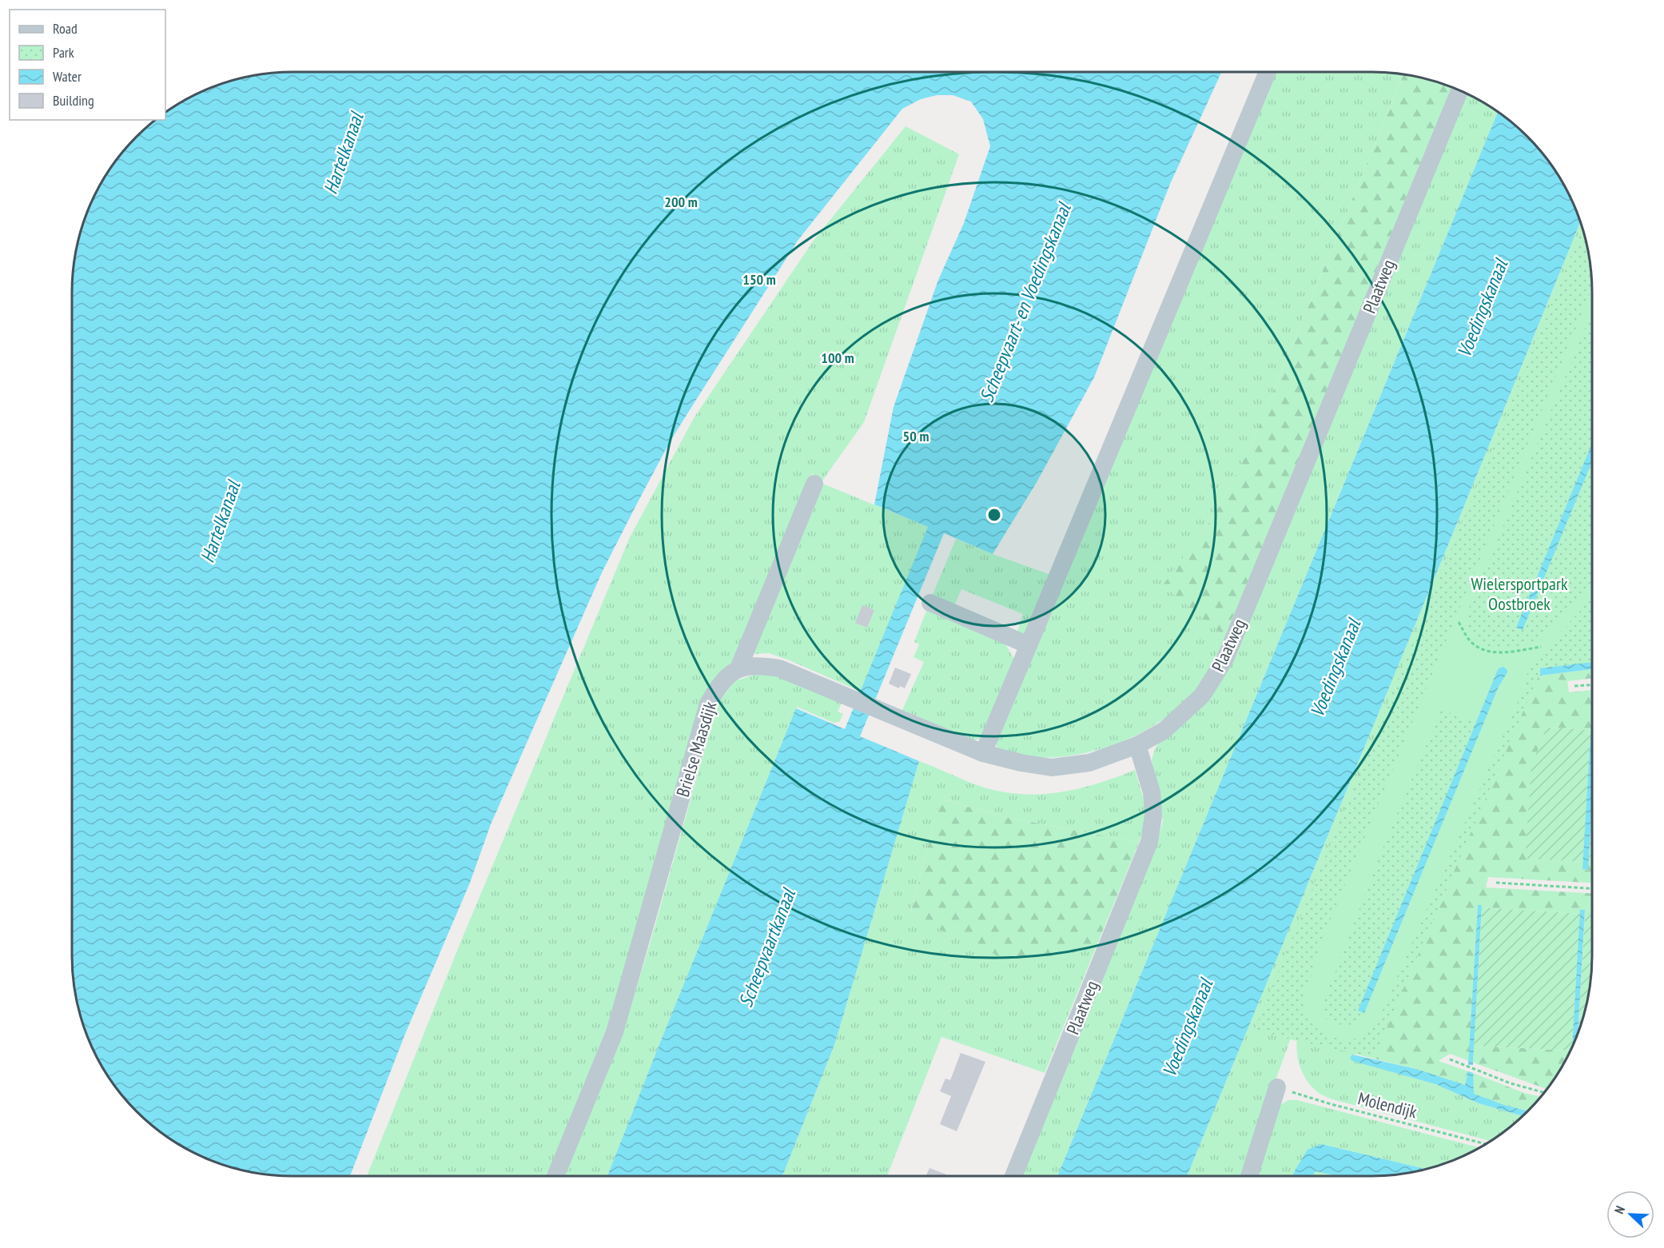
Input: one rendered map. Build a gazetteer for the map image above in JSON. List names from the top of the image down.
{
  "streets": {
    "street": ["Plaatweg", "Brielse Maasdijk"],
    "path": ["Molendijk"]
  },
  "water": [
    "Hartelkanaal",
    "Scheepvaart- en Voedingskanaal",
    "Voedingskanaal",
    "Scheepvaartkanaal"
  ],
  "parks": ["Wielersportpark Oostbroek"],
  "legend": [
    "Road",
    "Park",
    "Water",
    "Building"
  ],
  "north": "top left",
  "rings": [
    "200 m",
    "150 m",
    "100 m",
    "50 m"
  ]
}
